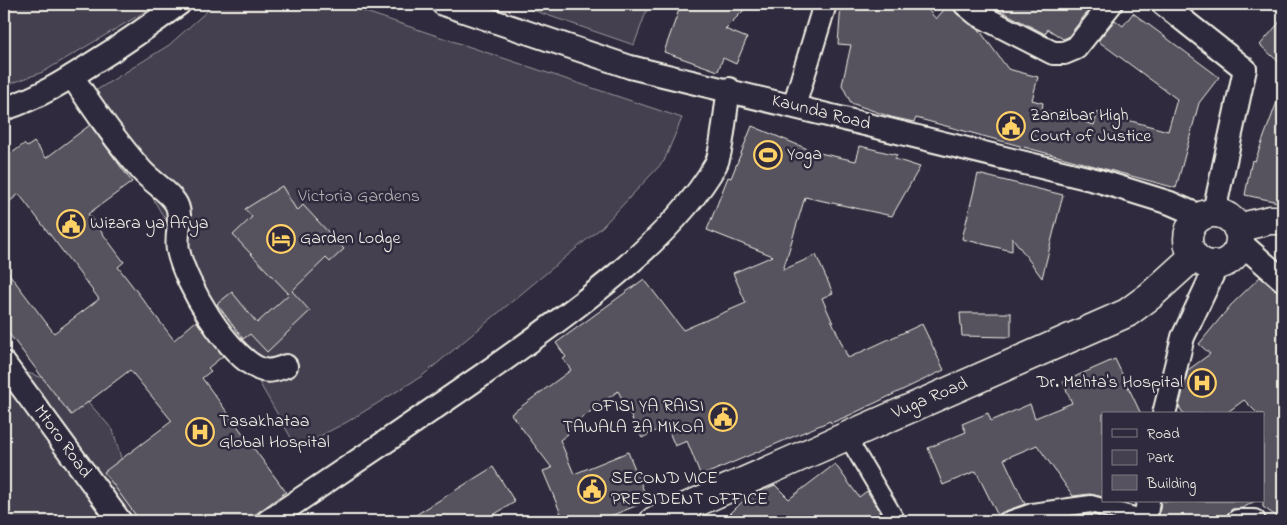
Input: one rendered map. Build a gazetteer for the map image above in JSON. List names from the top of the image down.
{
  "streets": {
    "main road": ["Vuga Road"],
    "street": ["Kaunda Road", "Mtoro Road"]
  },
  "crossings": [
    ["Kaunda Road", "Vuga Road"]
  ],
  "parks": ["Victoria Gardens"],
  "places": {
    "public building": [
      "Zanzibar High Court of Justice",
      "Wizara ya Afya",
      "OFISI YA RAISI TAWALA ZA MIKOA",
      "SECOND VICE PRESIDENT OFFICE"
    ],
    "sports": ["Yoga"],
    "hotel": ["Garden Lodge"],
    "hospital": ["Dr. Mehta's Hospital", "Tasakhataa Global Hospital"]
  },
  "legend": ["Road", "Park", "Building"]
}
